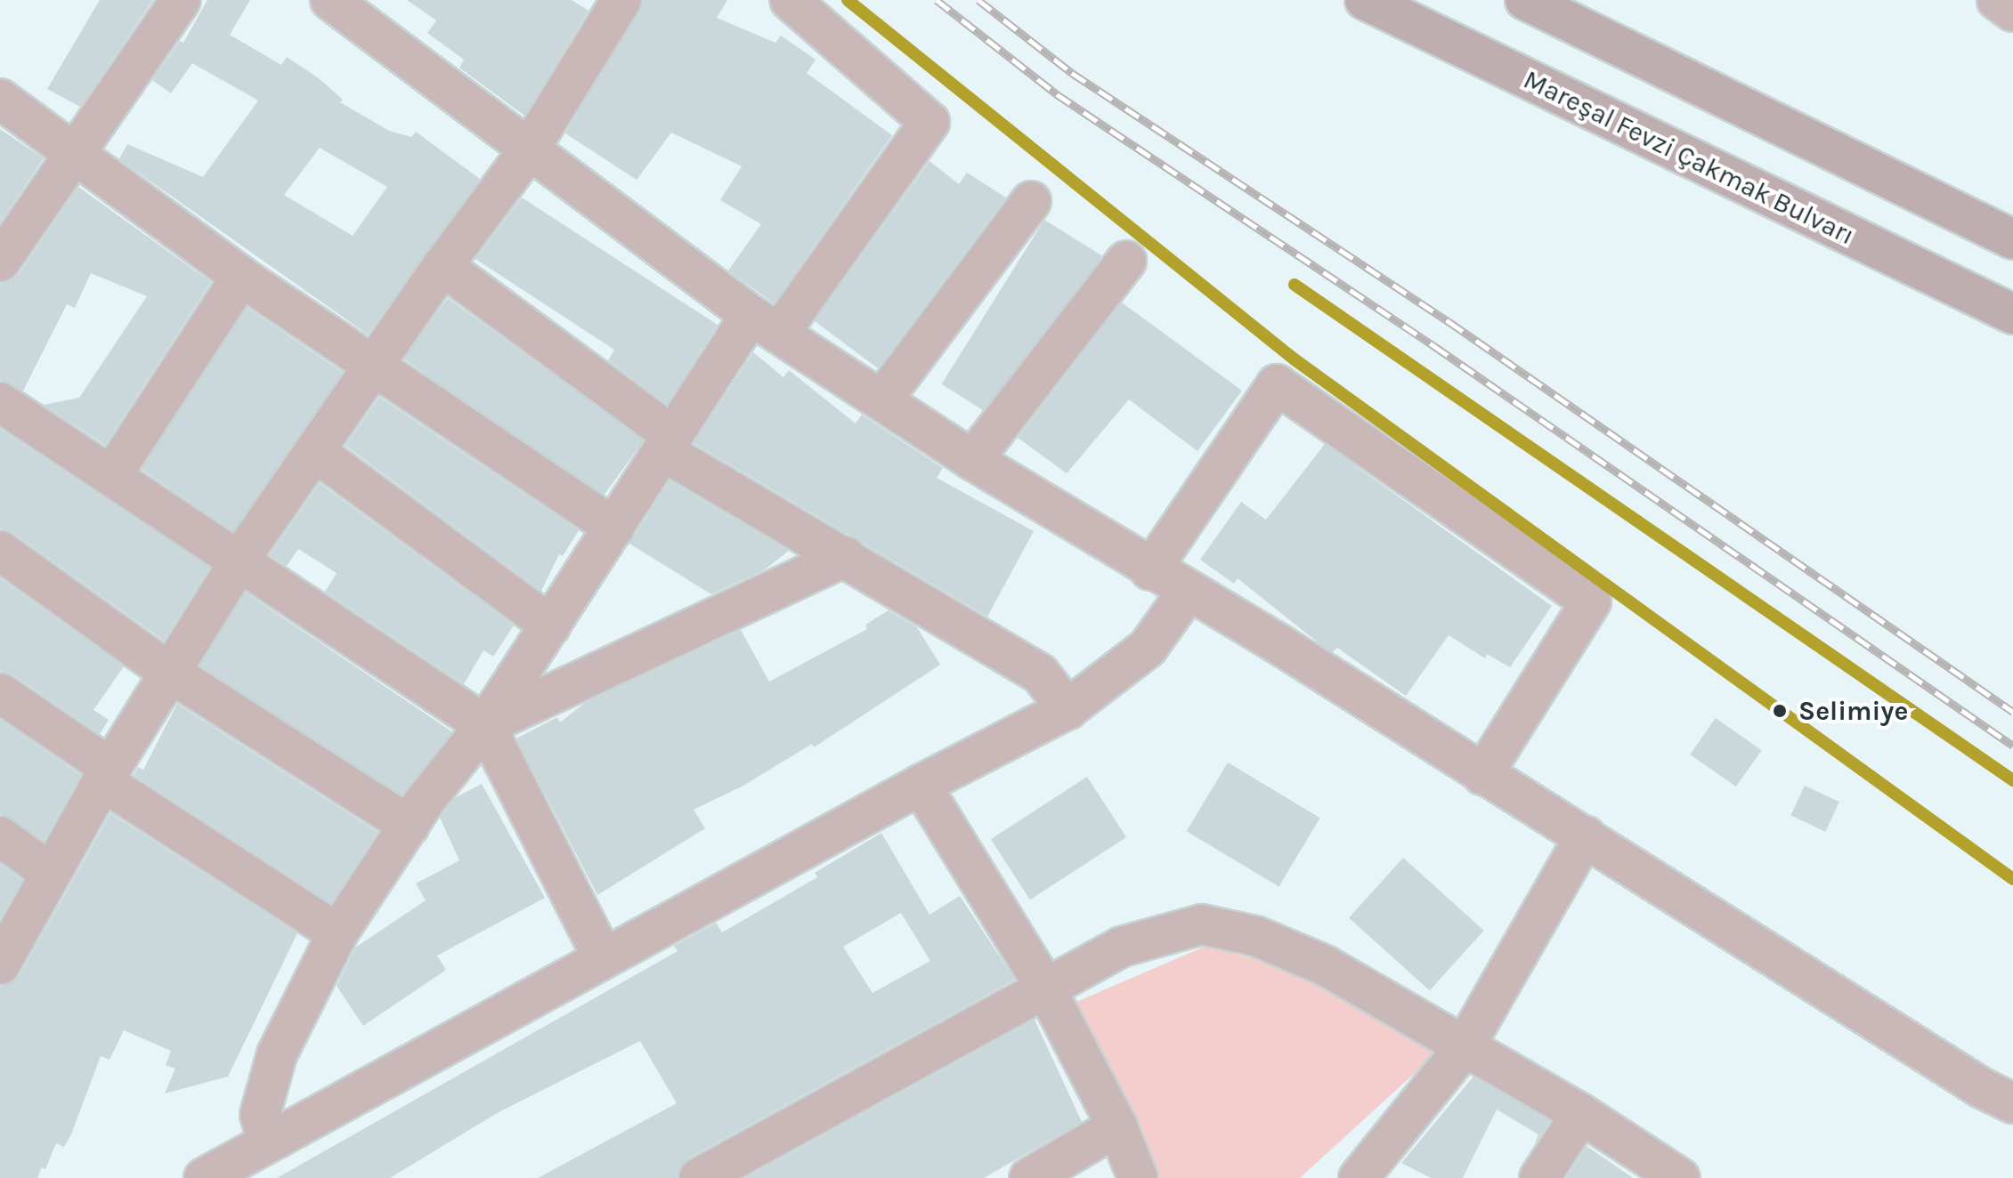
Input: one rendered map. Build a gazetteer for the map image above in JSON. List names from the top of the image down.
{
  "streets": {
    "main road": ["Mareşal Fevzi Çakmak Bulvarı"]
  },
  "places": ["Selimiye"]
}
